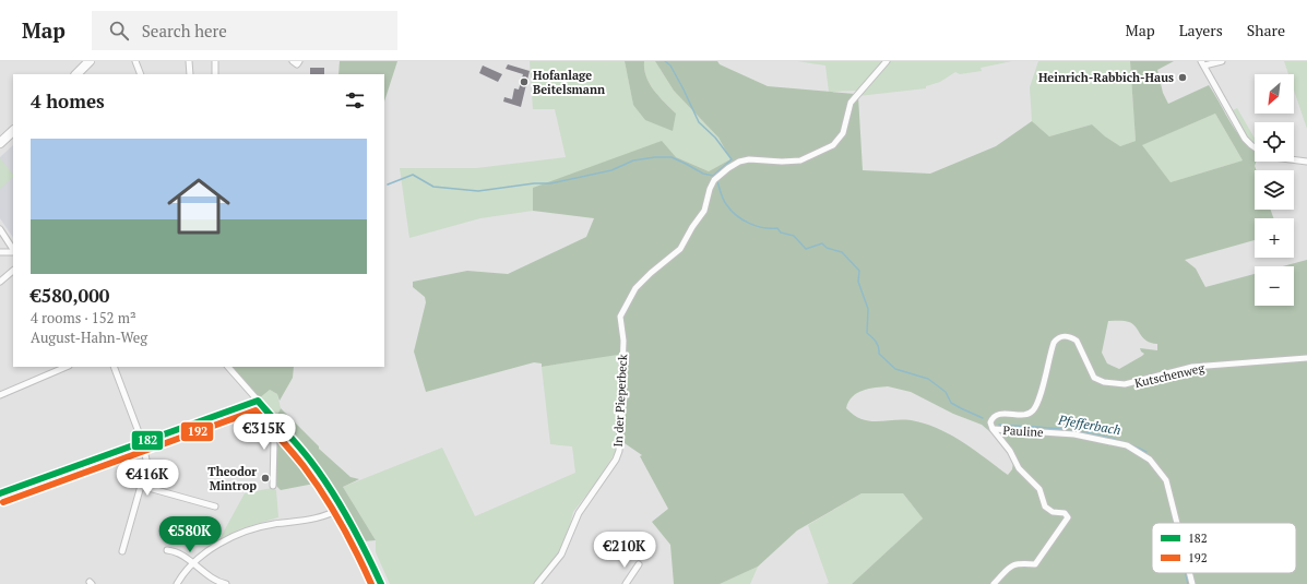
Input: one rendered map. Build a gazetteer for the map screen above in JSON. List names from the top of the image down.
{
  "streets": {
    "street": ["Kutschenweg", "In der Pieperbeck", "Pauline"]
  },
  "crossings": [
    ["Kutschenweg", "Pauline"]
  ],
  "water": ["Pfefferbach"],
  "places": ["Heinrich-Rabbich-Haus", "Hofanlage Beitelsmann", "Theodor Mintrop"],
  "lines": ["transit line 182", "transit line 192"],
  "legend": ["182", "192"],
  "north": "bottom left",
  "page": {
    "header": "Map",
    "search": "Search here",
    "nav": ["Map", "Layers", "Share"],
    "map_buttons": ["+", "−"],
    "heading": "4 homes",
    "list": [
      {
        "name": "€580,000",
        "note": "4 rooms · 152 m² · August-Hahn-Weg"
      }
    ],
    "price": [
      "€315K",
      "€416K",
      "€580K",
      "€210K"
    ]
  }
}
